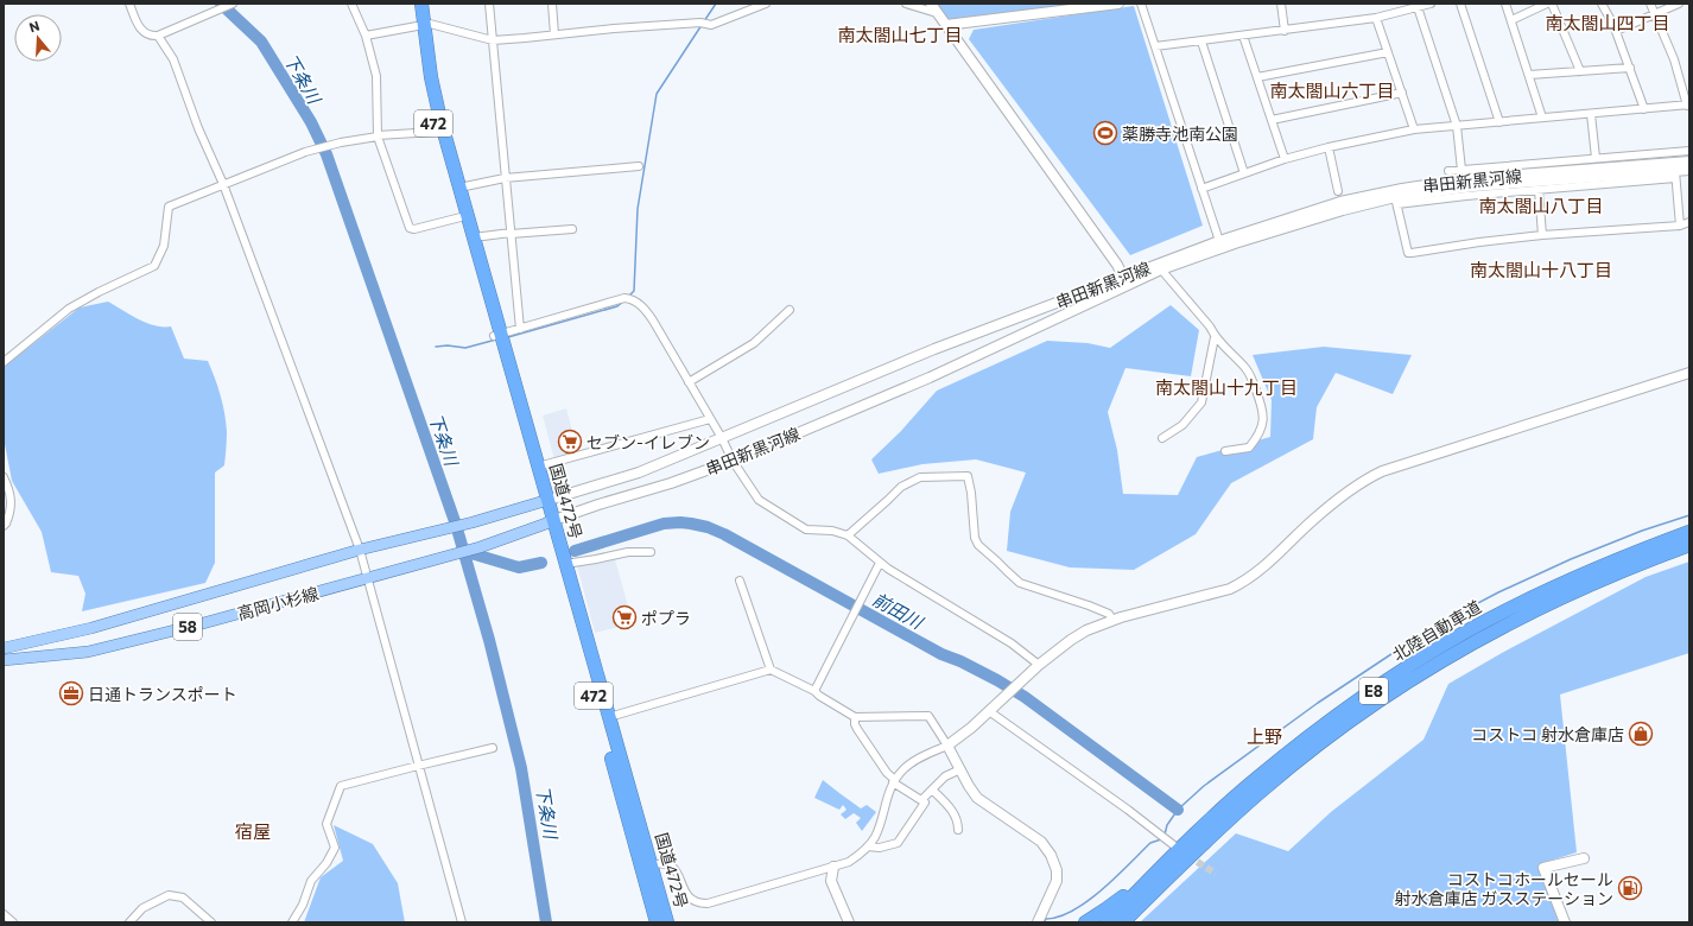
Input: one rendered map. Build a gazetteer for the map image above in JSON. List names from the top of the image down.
{
  "streets": {
    "highway": [
      "472",
      "国道472号",
      "北陸自動車道",
      "E8"
    ],
    "main road": ["串田新黒河線", "高岡小杉線", "58"]
  },
  "crossings": [
    ["串田新黒河線", "国道472号"],
    ["串田新黒河線", "高岡小杉線"],
    ["国道472号", "高岡小杉線"]
  ],
  "districts": [
    "南太閤山四丁目",
    "南太閤山七丁目",
    "南太閤山六丁目",
    "南太閤山八丁目",
    "南太閤山十八丁目",
    "南太閤山十九丁目",
    "上野",
    "宿屋"
  ],
  "water": ["下条川", "前田川"],
  "places": {
    "sports": ["薬勝寺池南公園"],
    "supermarket": ["セブン-イレブン", "ポプラ"],
    "office": ["日通トランスポート"],
    "shop": ["コストコ 射水倉庫店"],
    "fuel station": ["コストコホールセール 射水倉庫店 ガスステーション"]
  },
  "north": "top"
}
